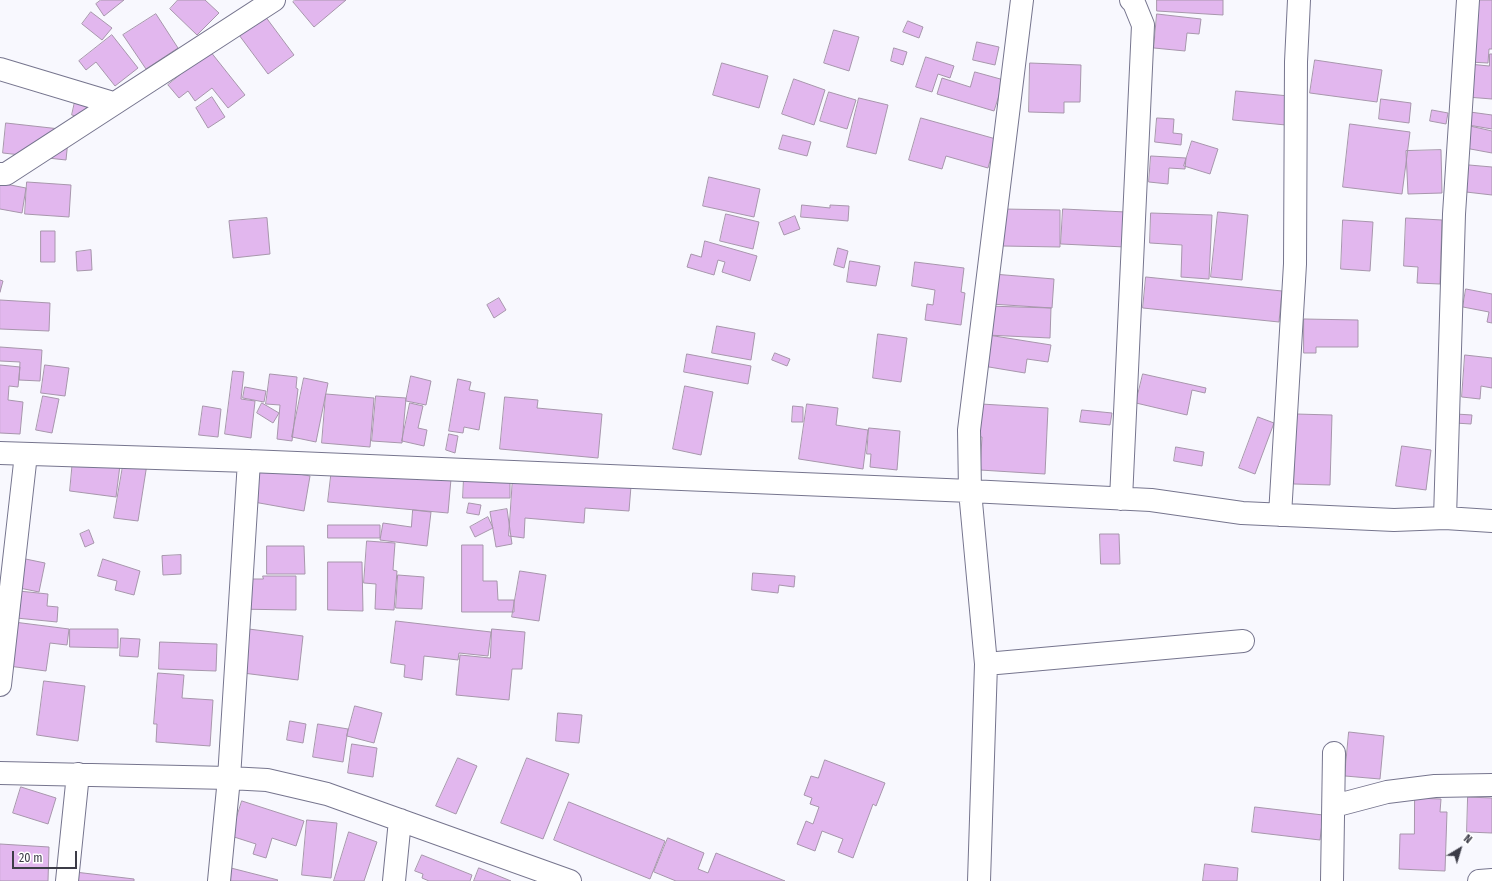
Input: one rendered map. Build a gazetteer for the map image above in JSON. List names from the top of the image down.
{
  "scale_bar": "20 m",
  "north": "top right"
}
